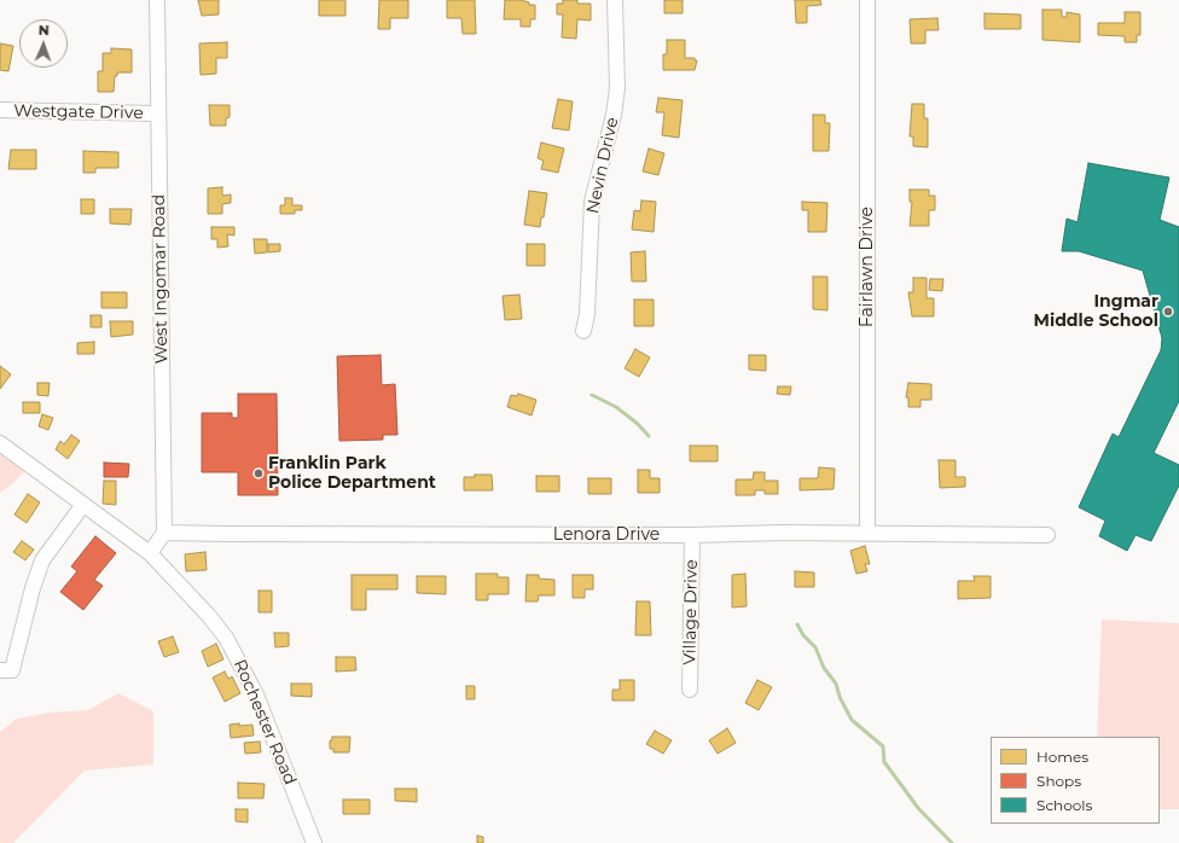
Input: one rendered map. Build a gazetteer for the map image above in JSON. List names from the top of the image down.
{
  "streets": {
    "street": [
      "Westgate Drive",
      "Nevin Drive",
      "Fairlawn Drive",
      "West Ingomar Road",
      "Lenora Drive",
      "Village Drive",
      "Rochester Road"
    ]
  },
  "crossings": [
    ["Westgate Drive", "West Ingomar Road"],
    ["Fairlawn Drive", "Lenora Drive"],
    ["West Ingomar Road", "Lenora Drive"],
    ["Lenora Drive", "Village Drive"]
  ],
  "places": ["Ingmar Middle School", "Franklin Park Police Department"],
  "legend": ["Homes", "Shops", "Schools"],
  "north": "top"
}
